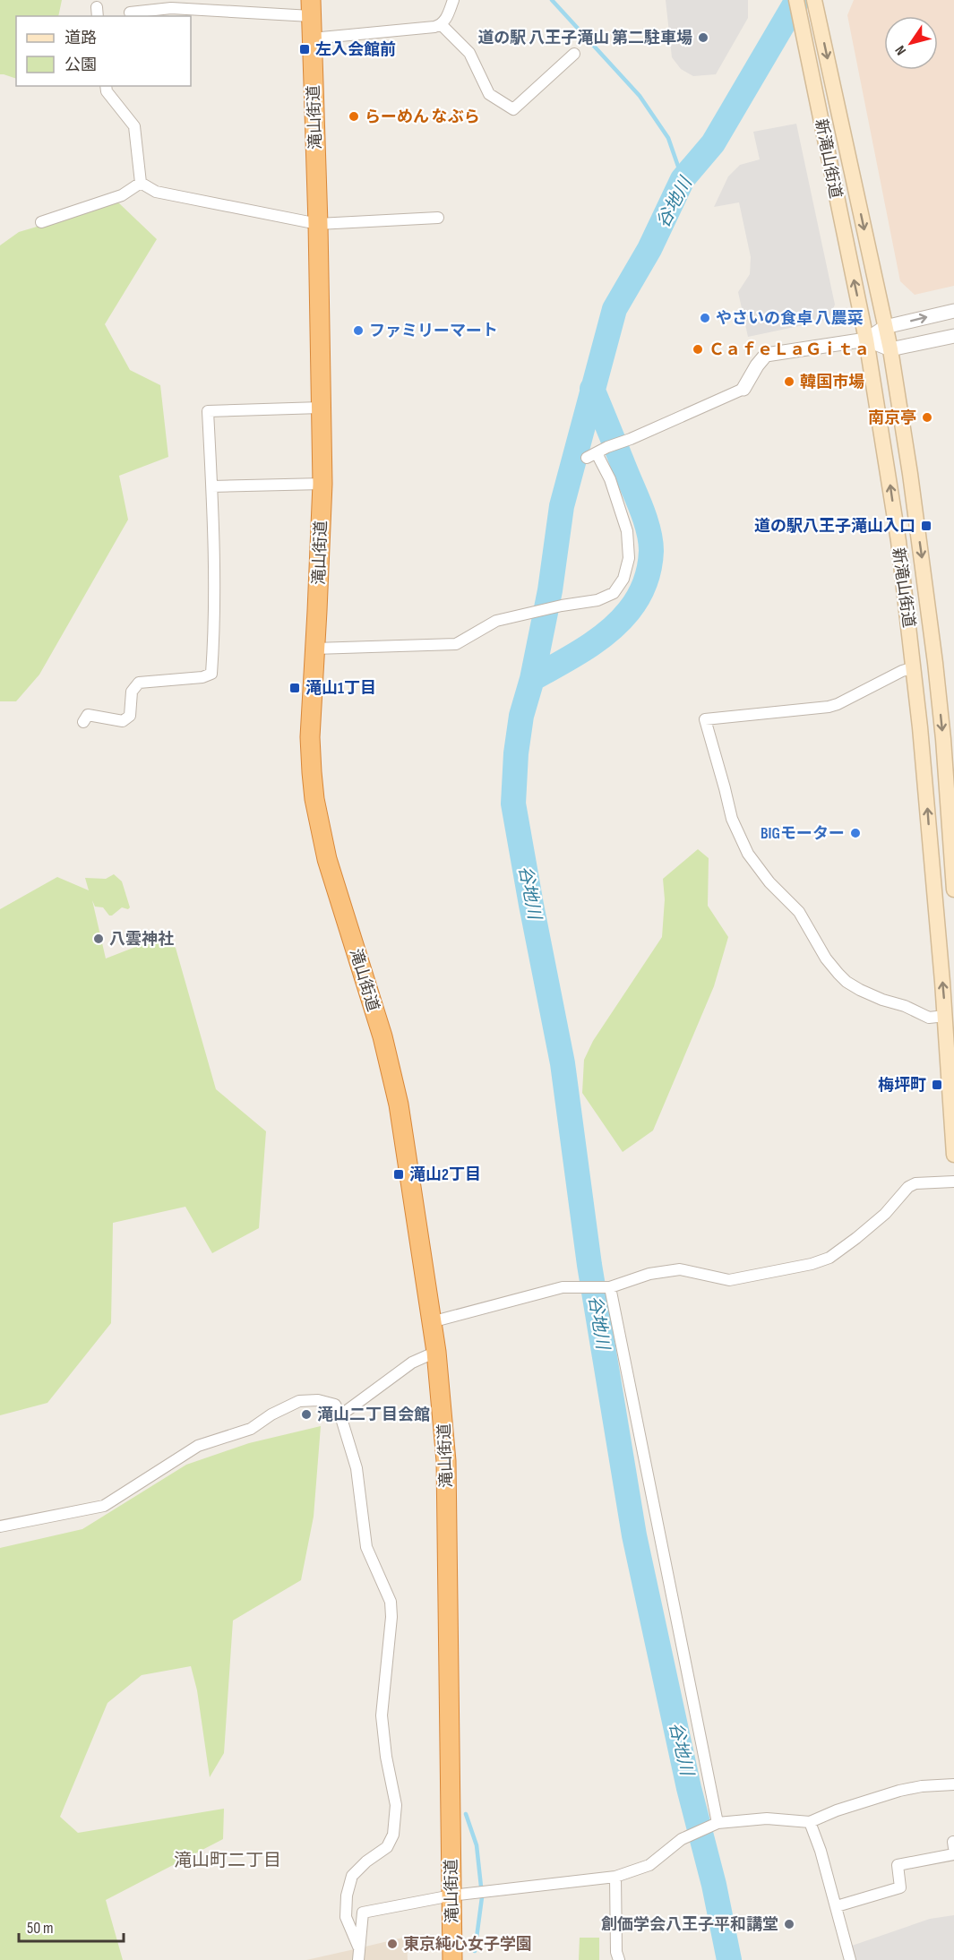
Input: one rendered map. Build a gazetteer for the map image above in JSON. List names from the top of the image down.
{
  "streets": {
    "highway": ["滝山街道"],
    "main road": ["新滝山街道"]
  },
  "districts": ["滝山町二丁目"],
  "water": ["谷地川"],
  "places": {
    "other": [
      "道の駅 八王子滝山 第二駐車場",
      "らーめん なぶら",
      "やさいの食卓 八農菜",
      "ファミリーマート",
      "ＣａｆｅＬａＧｉｔａ",
      "韓国市場",
      "南京亭",
      "BIGモーター",
      "八雲神社",
      "滝山二丁目会館",
      "創価学会八王子平和講堂",
      "東京純心女子学園"
    ],
    "transit": [
      "左入会館前",
      "道の駅八王子滝山入口",
      "滝山1丁目",
      "梅坪町",
      "滝山2丁目"
    ]
  },
  "legend": ["道路", "公園"],
  "scale_bar": "50 m",
  "north": "bottom left"
}
